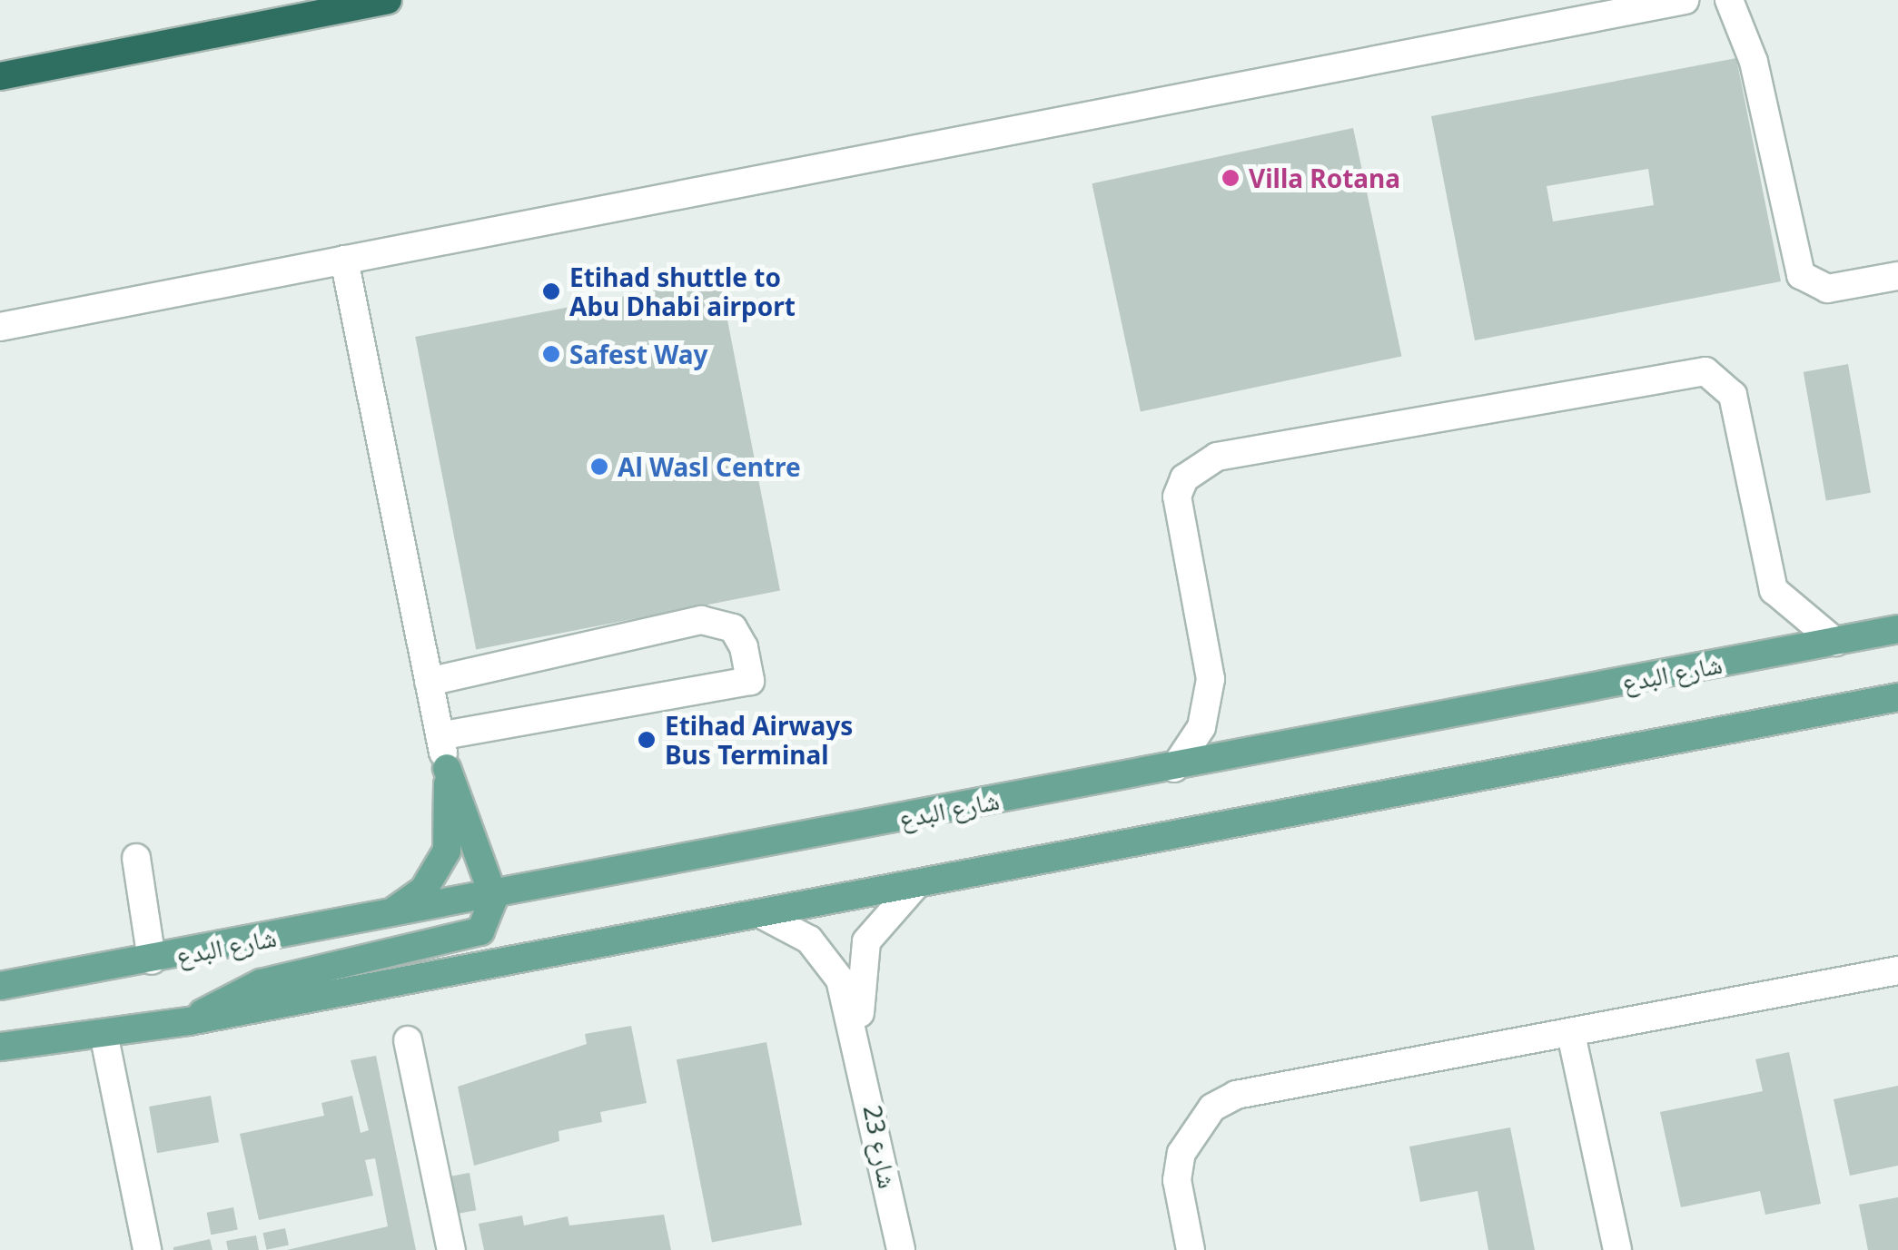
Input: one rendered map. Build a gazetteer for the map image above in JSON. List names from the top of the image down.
{
  "streets": {
    "main road": ["شارع البدع"],
    "street": ["شارع 23"]
  },
  "places": [
    "Villa Rotana",
    "Etihad shuttle to Abu Dhabi airport",
    "Safest Way",
    "Al Wasl Centre",
    "Etihad Airways Bus Terminal"
  ]
}
